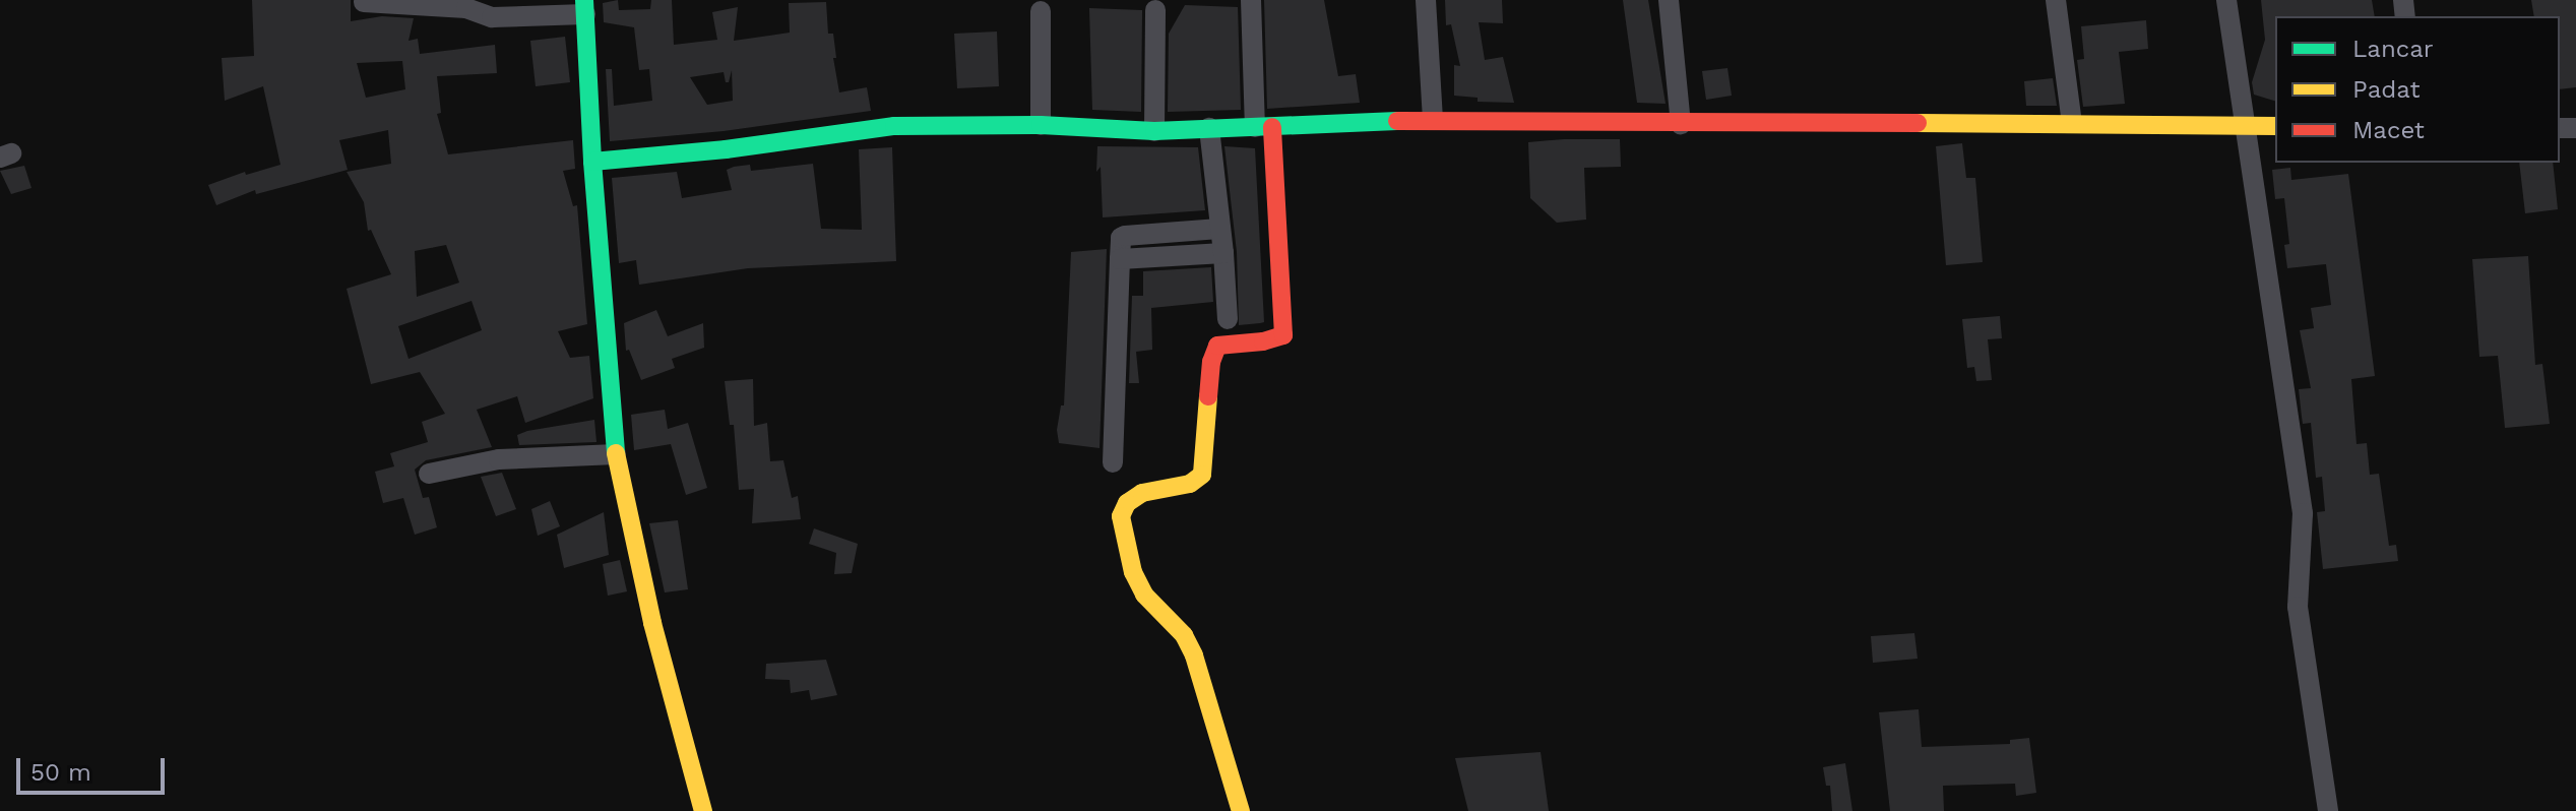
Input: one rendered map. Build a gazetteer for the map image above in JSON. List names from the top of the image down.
{
  "legend": ["Lancar", "Padat", "Macet"],
  "scale_bar": "50 m"
}
